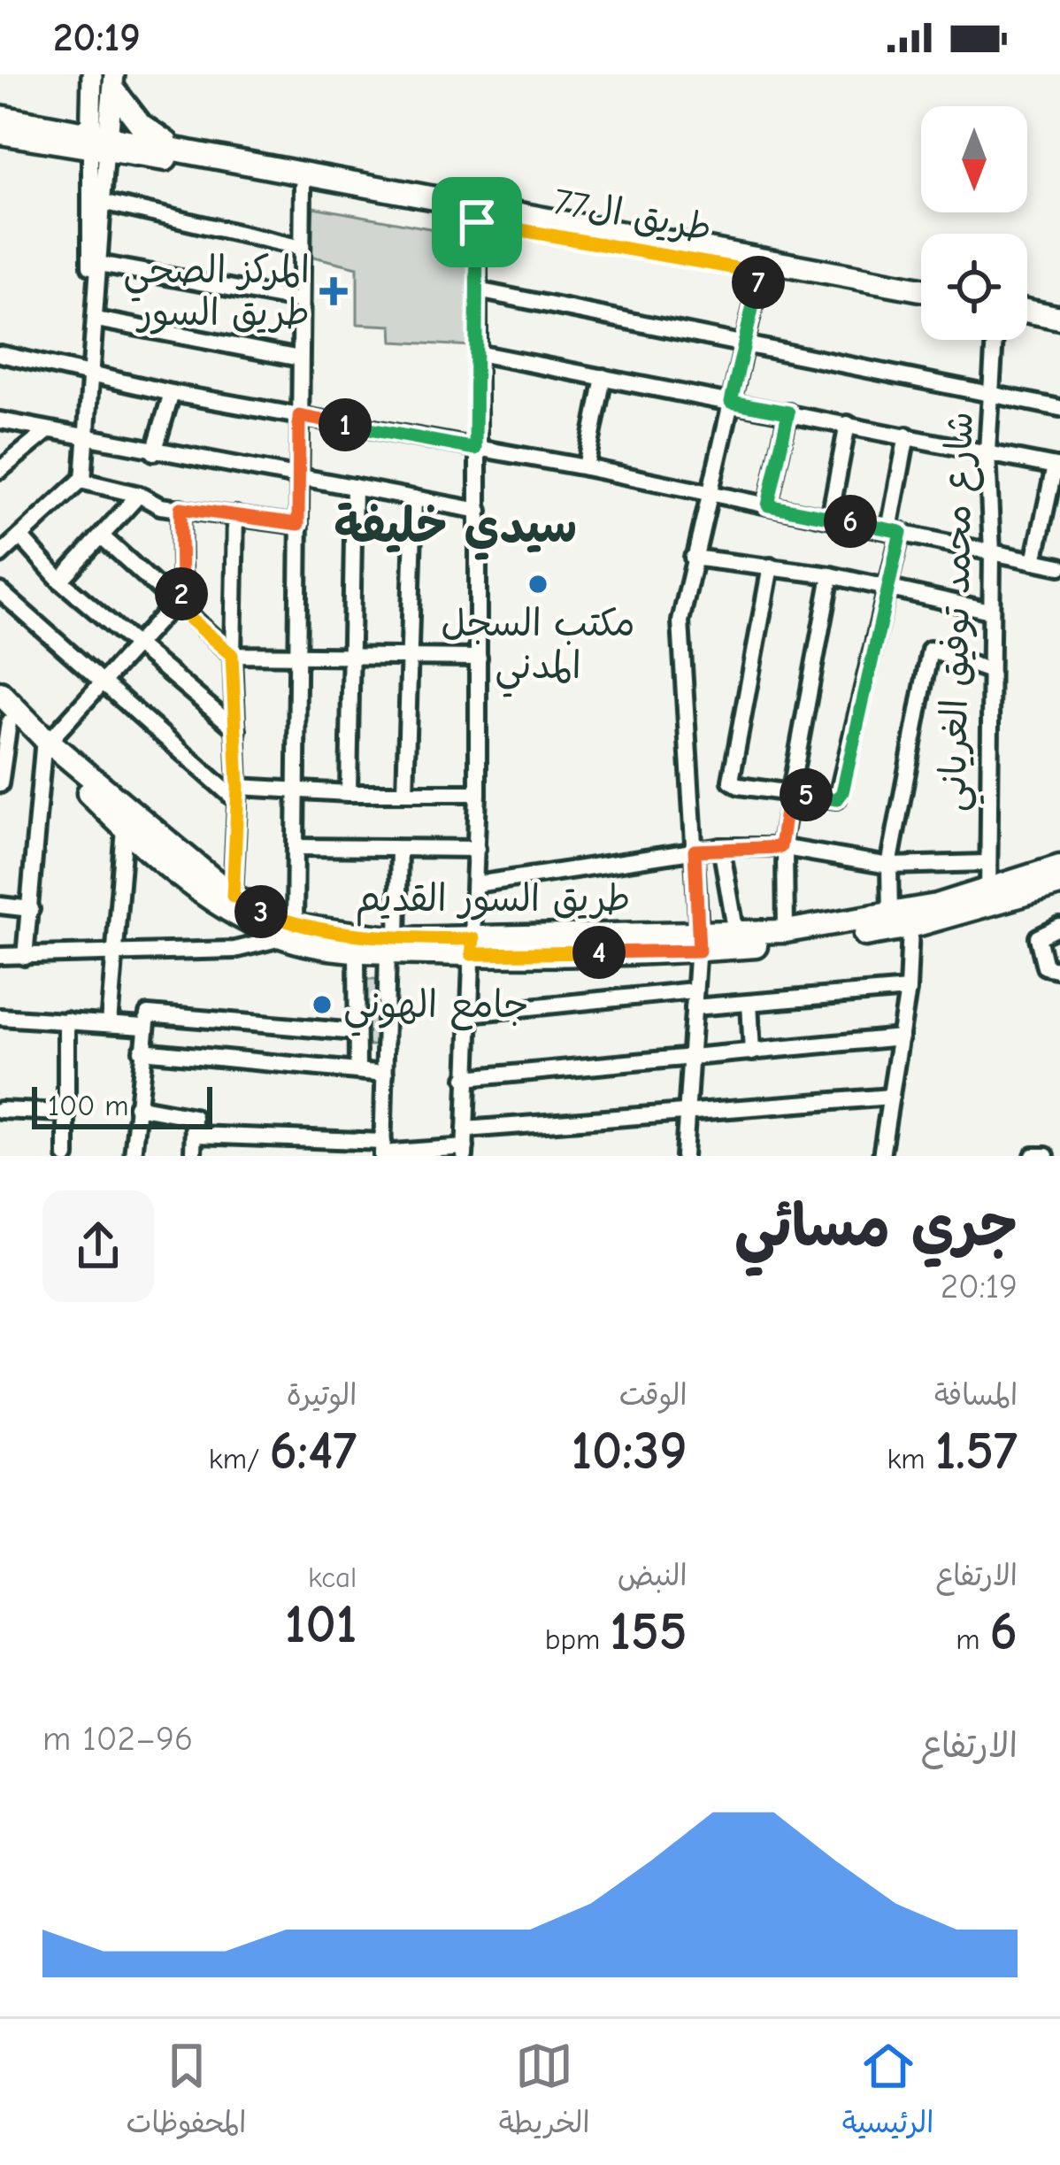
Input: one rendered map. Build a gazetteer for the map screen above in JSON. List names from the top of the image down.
{
  "streets": {
    "main road": ["طريق ال77", "طريق السور القديم"],
    "street": ["شارع محمد توفيق الغرياني"]
  },
  "crossings": [
    ["شارع محمد توفيق الغرياني", "طريق السور القديم"]
  ],
  "districts": ["سيدي خليفة"],
  "places": {
    "health": ["المركز الصحي طريق السور"],
    "other": ["مكتب السجل المدني", "جامع الهوني"]
  },
  "scale_bar": "100 m",
  "north": "bottom",
  "page": {
    "status": "20:19",
    "pins": [
      "7",
      "1",
      "6",
      "2",
      "5",
      "3",
      "4"
    ],
    "scale": "100 m",
    "heading": ["جري مسائي", "20:19"],
    "stats": [
      ["المسافة", "1.57 km"],
      ["الوقت", "10:39"],
      ["الوتيرة", "6:47 /km"],
      ["الارتفاع", "6 m"],
      ["النبض", "155 bpm"],
      ["kcal", "101"]
    ],
    "chart": ["الارتفاع", "96–102 m"],
    "tabs": ["الرئيسية", "الخريطة", "المحفوظات"]
  }
}
